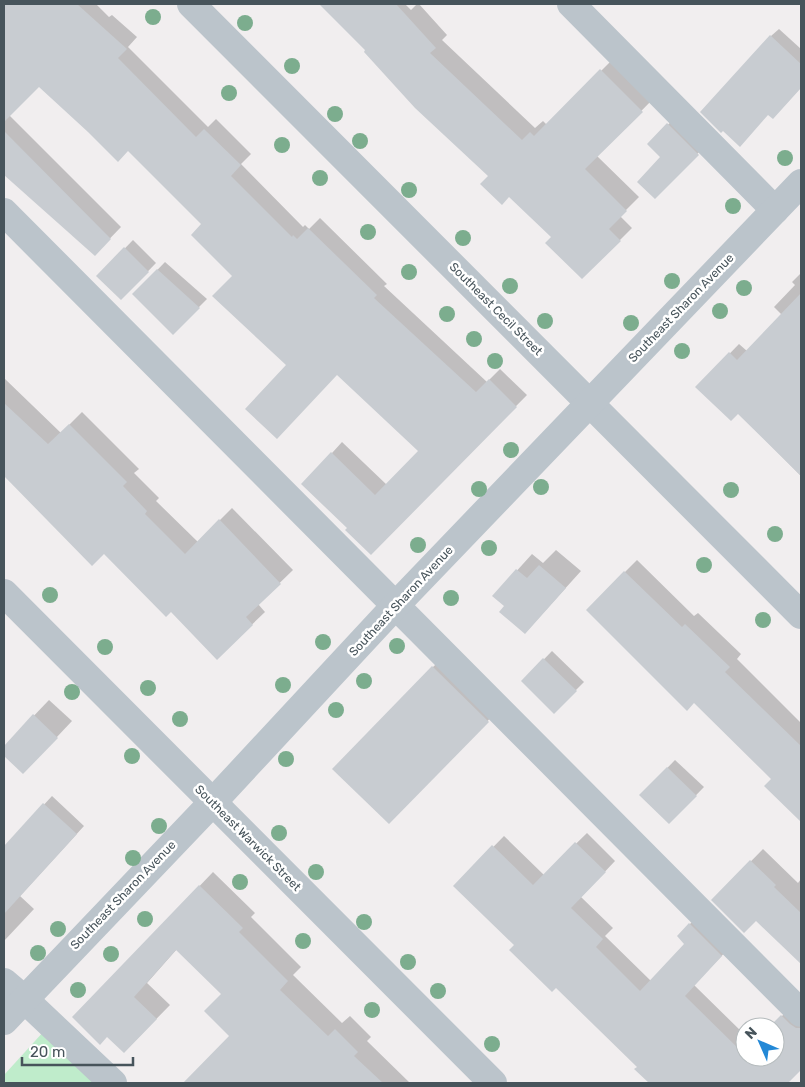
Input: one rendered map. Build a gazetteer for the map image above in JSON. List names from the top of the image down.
{
  "streets": {
    "street": ["Southeast Sharon Avenue", "Southeast Cecil Street", "Southeast Warwick Street"]
  },
  "crossings": [
    ["Southeast Sharon Avenue", "Southeast Cecil Street"],
    ["Southeast Sharon Avenue", "Southeast Warwick Street"]
  ],
  "scale_bar": "20 m",
  "north": "top left"
}
